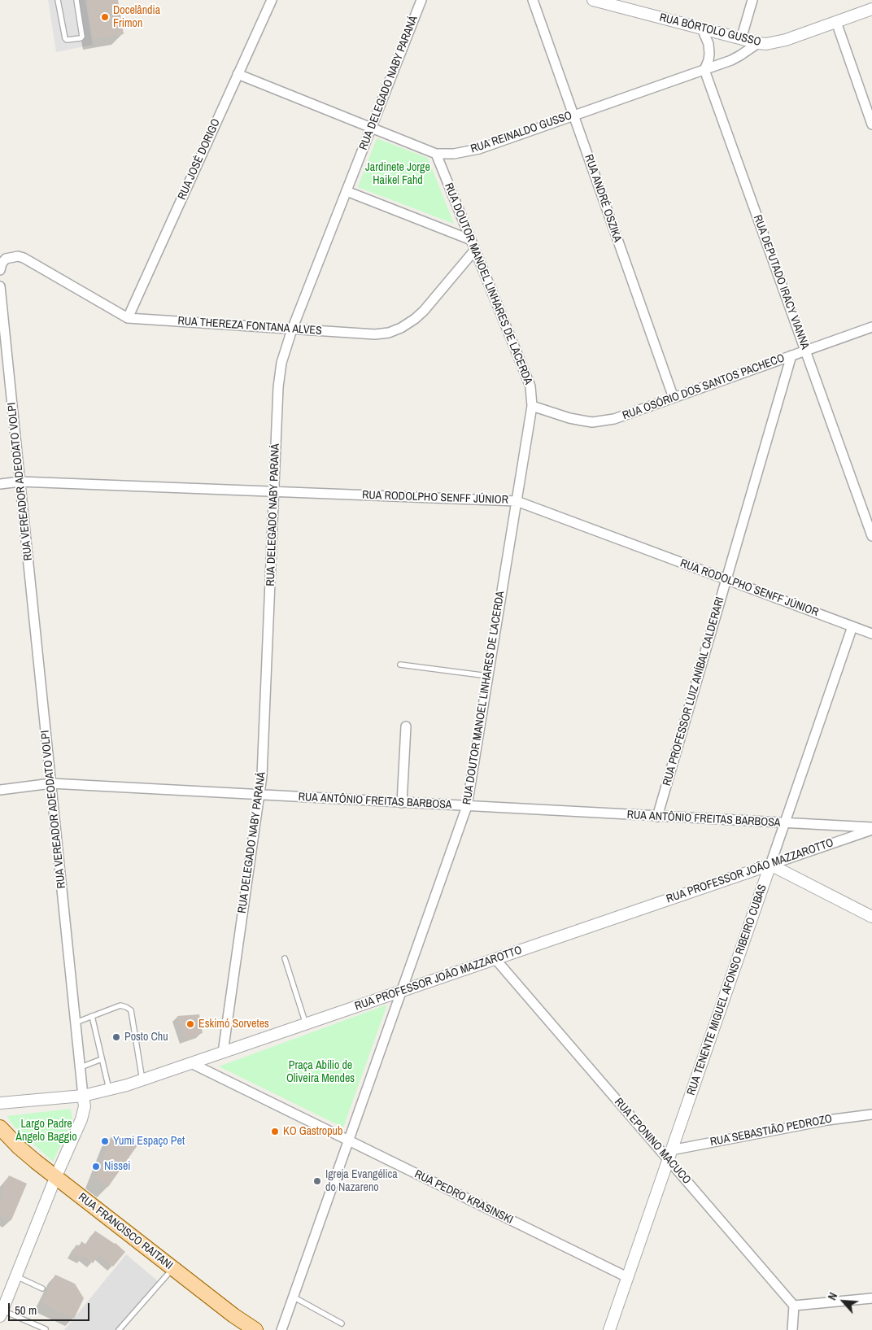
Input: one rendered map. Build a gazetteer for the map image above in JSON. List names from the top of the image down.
{
  "streets": {
    "main road": ["RUA FRANCISCO RAITANI"],
    "street": [
      "RUA BÔRTOLO GUSSO",
      "RUA DELEGADO NABY PARANÁ",
      "RUA REINALDO GUSSO",
      "RUA JOSÉ DORIGO",
      "RUA ANDRÉ OSZIKA",
      "RUA DEPUTADO IRACY VIANNA",
      "RUA DOUTOR MANOEL LINHARES DE LACERDA",
      "RUA THEREZA FONTANA ALVES",
      "RUA OSÓRIO DOS SANTOS PACHECO",
      "RUA VEREADOR ADEODATO VOLPI",
      "RUA RODOLPHO SENFF JÚNIOR",
      "RUA PROFESSOR LUIZ ANÍBAL CALDERARI",
      "RUA ANTÔNIO FREITAS BARBOSA",
      "RUA PROFESSOR JOÃO MAZZAROTTO",
      "RUA TENENTE MIGUEL AFONSO RIBEIRO CUBAS",
      "RUA SEBASTIÃO PEDROZO",
      "RUA EPONINO MACUCO",
      "RUA PEDRO KRASINSKI"
    ]
  },
  "crossings": [
    ["RUA BÔRTOLO GUSSO", "RUA REINALDO GUSSO"],
    ["RUA DELEGADO NABY PARANÁ", "RUA REINALDO GUSSO"],
    ["RUA DELEGADO NABY PARANÁ", "RUA THEREZA FONTANA ALVES"],
    ["RUA DELEGADO NABY PARANÁ", "RUA RODOLPHO SENFF JÚNIOR"],
    ["RUA DELEGADO NABY PARANÁ", "RUA ANTÔNIO FREITAS BARBOSA"],
    ["RUA DELEGADO NABY PARANÁ", "RUA PROFESSOR JOÃO MAZZAROTTO"],
    ["RUA REINALDO GUSSO", "RUA JOSÉ DORIGO"],
    ["RUA REINALDO GUSSO", "RUA ANDRÉ OSZIKA"],
    ["RUA REINALDO GUSSO", "RUA DEPUTADO IRACY VIANNA"],
    ["RUA REINALDO GUSSO", "RUA DOUTOR MANOEL LINHARES DE LACERDA"],
    ["RUA JOSÉ DORIGO", "RUA THEREZA FONTANA ALVES"],
    ["RUA ANDRÉ OSZIKA", "RUA OSÓRIO DOS SANTOS PACHECO"],
    ["RUA DEPUTADO IRACY VIANNA", "RUA OSÓRIO DOS SANTOS PACHECO"],
    ["RUA DOUTOR MANOEL LINHARES DE LACERDA", "RUA THEREZA FONTANA ALVES"],
    ["RUA DOUTOR MANOEL LINHARES DE LACERDA", "RUA OSÓRIO DOS SANTOS PACHECO"],
    ["RUA DOUTOR MANOEL LINHARES DE LACERDA", "RUA RODOLPHO SENFF JÚNIOR"],
    ["RUA DOUTOR MANOEL LINHARES DE LACERDA", "RUA ANTÔNIO FREITAS BARBOSA"],
    ["RUA DOUTOR MANOEL LINHARES DE LACERDA", "RUA PROFESSOR JOÃO MAZZAROTTO"],
    ["RUA DOUTOR MANOEL LINHARES DE LACERDA", "RUA PEDRO KRASINSKI"],
    ["RUA OSÓRIO DOS SANTOS PACHECO", "RUA PROFESSOR LUIZ ANÍBAL CALDERARI"],
    ["RUA VEREADOR ADEODATO VOLPI", "RUA RODOLPHO SENFF JÚNIOR"],
    ["RUA VEREADOR ADEODATO VOLPI", "RUA ANTÔNIO FREITAS BARBOSA"],
    ["RUA VEREADOR ADEODATO VOLPI", "RUA PROFESSOR JOÃO MAZZAROTTO"],
    ["RUA VEREADOR ADEODATO VOLPI", "RUA FRANCISCO RAITANI"],
    ["RUA RODOLPHO SENFF JÚNIOR", "RUA PROFESSOR LUIZ ANÍBAL CALDERARI"],
    ["RUA RODOLPHO SENFF JÚNIOR", "RUA TENENTE MIGUEL AFONSO RIBEIRO CUBAS"],
    ["RUA PROFESSOR LUIZ ANÍBAL CALDERARI", "RUA ANTÔNIO FREITAS BARBOSA"],
    ["RUA ANTÔNIO FREITAS BARBOSA", "RUA PROFESSOR JOÃO MAZZAROTTO"],
    ["RUA ANTÔNIO FREITAS BARBOSA", "RUA TENENTE MIGUEL AFONSO RIBEIRO CUBAS"],
    ["RUA PROFESSOR JOÃO MAZZAROTTO", "RUA TENENTE MIGUEL AFONSO RIBEIRO CUBAS"],
    ["RUA PROFESSOR JOÃO MAZZAROTTO", "RUA EPONINO MACUCO"],
    ["RUA PROFESSOR JOÃO MAZZAROTTO", "RUA PEDRO KRASINSKI"],
    ["RUA TENENTE MIGUEL AFONSO RIBEIRO CUBAS", "RUA SEBASTIÃO PEDROZO"],
    ["RUA TENENTE MIGUEL AFONSO RIBEIRO CUBAS", "RUA EPONINO MACUCO"],
    ["RUA TENENTE MIGUEL AFONSO RIBEIRO CUBAS", "RUA PEDRO KRASINSKI"],
    ["RUA SEBASTIÃO PEDROZO", "RUA EPONINO MACUCO"]
  ],
  "parks": ["Jardinete Jorge Haikel Fahd", "Praça Abílio de Oliveira Mendes", "Largo Padre Ângelo Baggio"],
  "places": [
    "Docelândia Frimon",
    "Eskimó Sorvetes",
    "Posto Chu",
    "KO Gastropub",
    "Yumi Espaço Pet",
    "Nissei",
    "Igreja Evangélica do Nazareno"
  ],
  "scale_bar": "50 m",
  "north": "top left"
}
